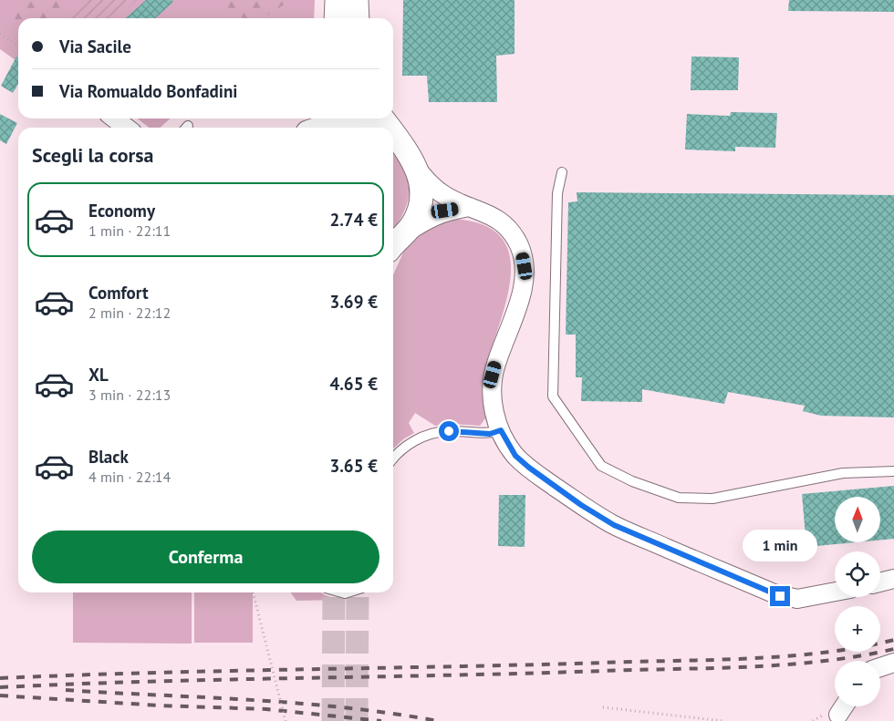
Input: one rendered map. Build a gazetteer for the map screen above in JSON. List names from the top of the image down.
{
  "north": "top",
  "page": {
    "banner": ["Via Sacile", "Via Romualdo Bonfadini"],
    "heading": "Scegli la corsa",
    "list": [
      {
        "name": "Economy",
        "note": "1 min · 22:11",
        "value": "2.74 €"
      },
      {
        "name": "Comfort",
        "note": "2 min · 22:12",
        "value": "3.69 €"
      },
      {
        "name": "XL",
        "note": "3 min · 22:13",
        "value": "4.65 €"
      },
      {
        "name": "Black",
        "note": "4 min · 22:14",
        "value": "3.65 €"
      }
    ],
    "map_buttons": ["+", "−"],
    "buttons": "Conferma",
    "bubble": "1 min"
  }
}
